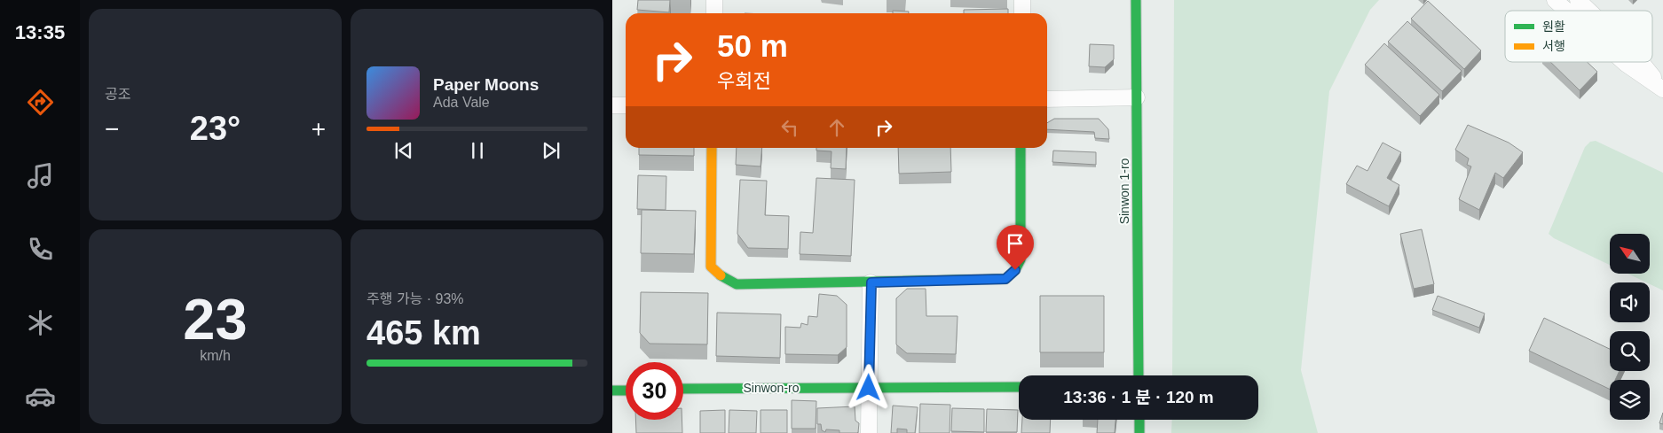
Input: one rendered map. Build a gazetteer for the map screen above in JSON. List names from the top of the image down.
{
  "streets": {
    "street": ["Sinwon 1-ro", "Sinwon-ro"]
  },
  "legend": ["원활", "서행"],
  "north": "top left",
  "page": {
    "tabs": "13:35",
    "tile": [
      "공조",
      ["23", "km/h"],
      ["주행 가능 · 93%", "465 km"]
    ],
    "turn": ["50 m", "우회전"],
    "song": ["Paper Moons", "Ada Vale"],
    "heat": ["−", "23°", "+"],
    "limit": "30",
    "trip": "13:36 · 1 분 · 120 m"
  }
}
